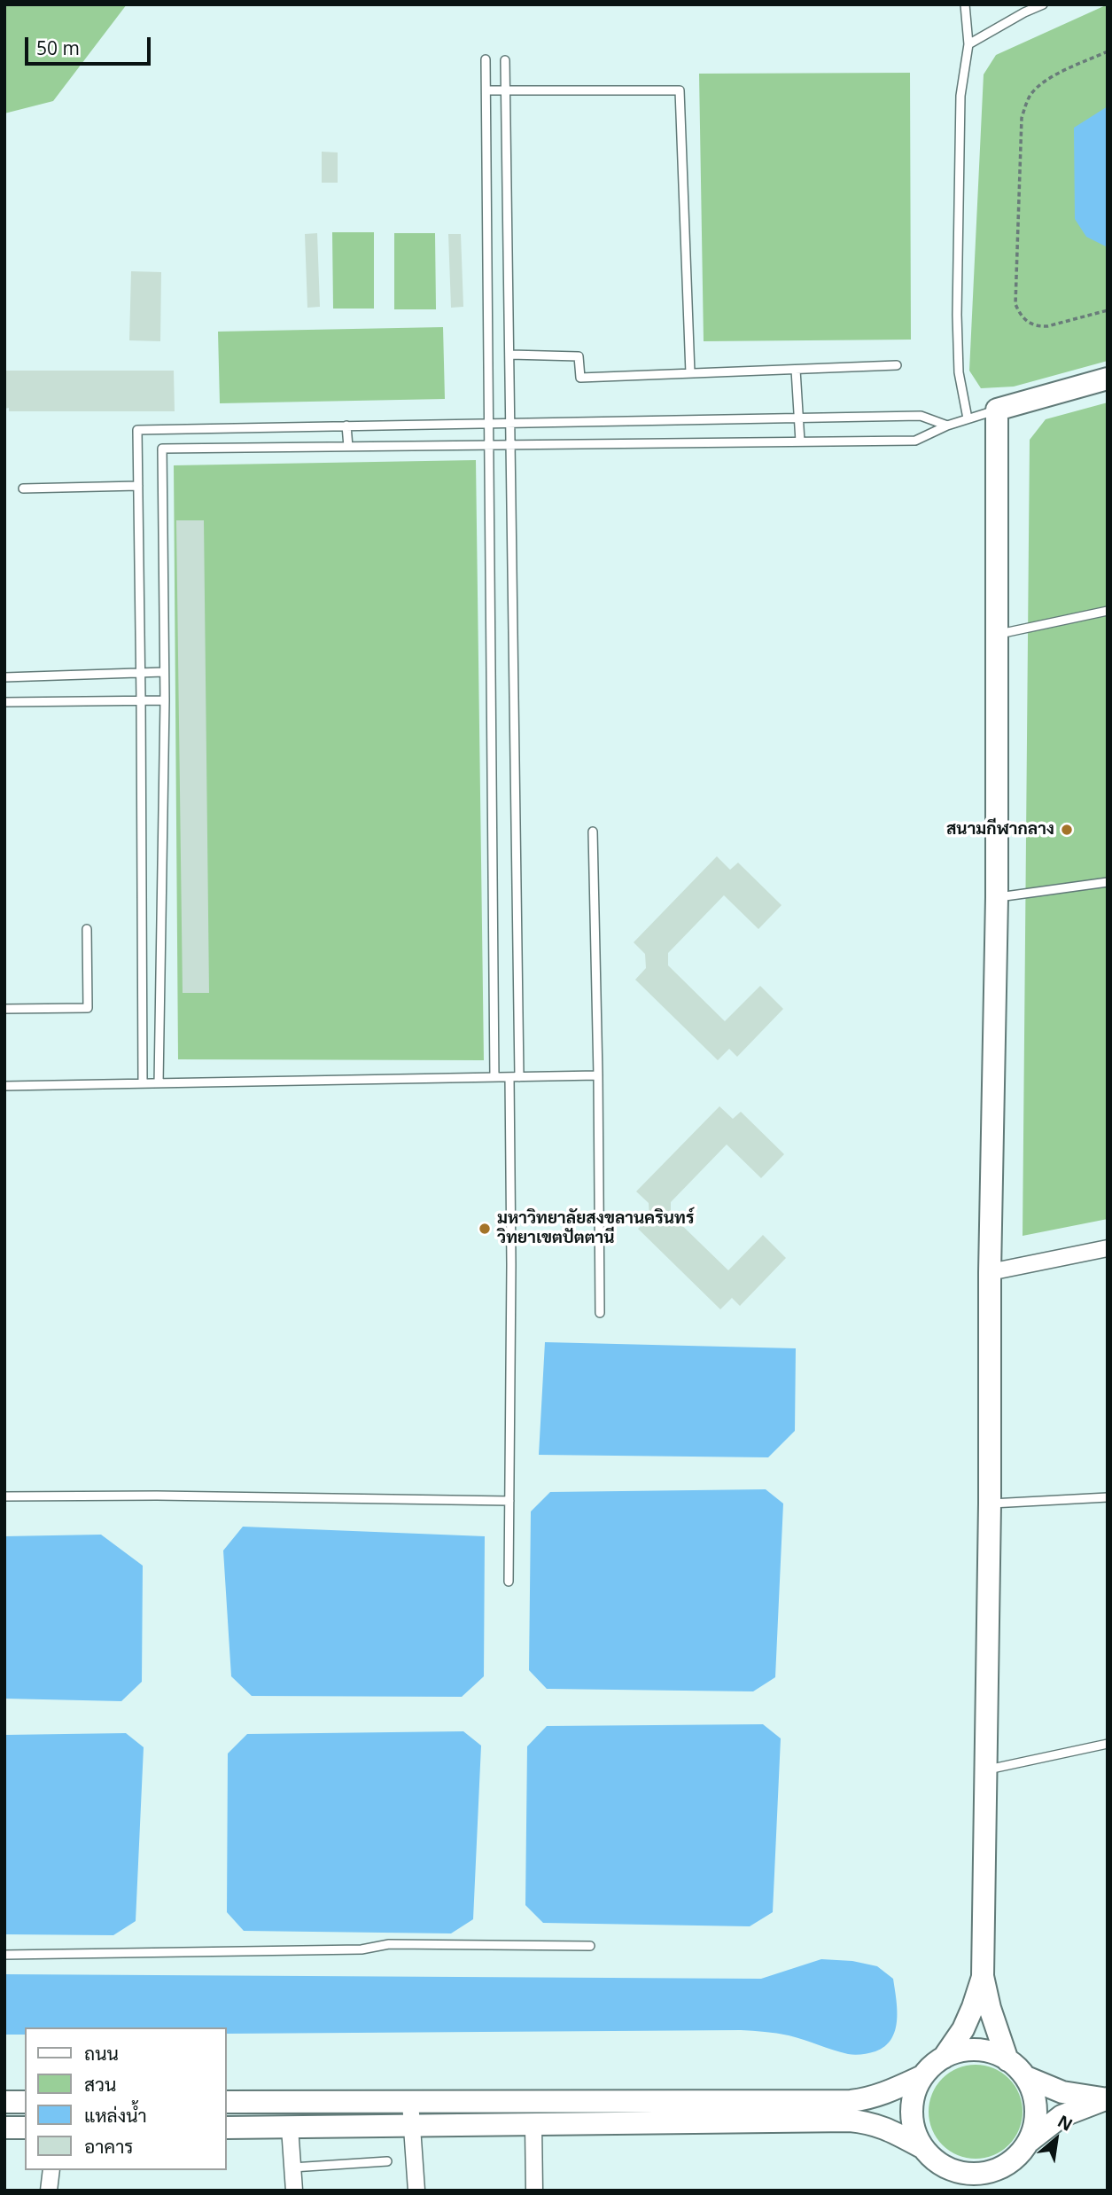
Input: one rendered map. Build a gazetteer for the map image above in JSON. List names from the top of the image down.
{
  "places": ["สนามกีฬากลาง", "มหาวิทยาลัยสงขลานครินทร์ วิทยาเขตปัตตานี"],
  "legend": [
    "ถนน",
    "สวน",
    "แหล่งน้ำ",
    "อาคาร"
  ],
  "scale_bar": "50 m",
  "north": "top right"
}
